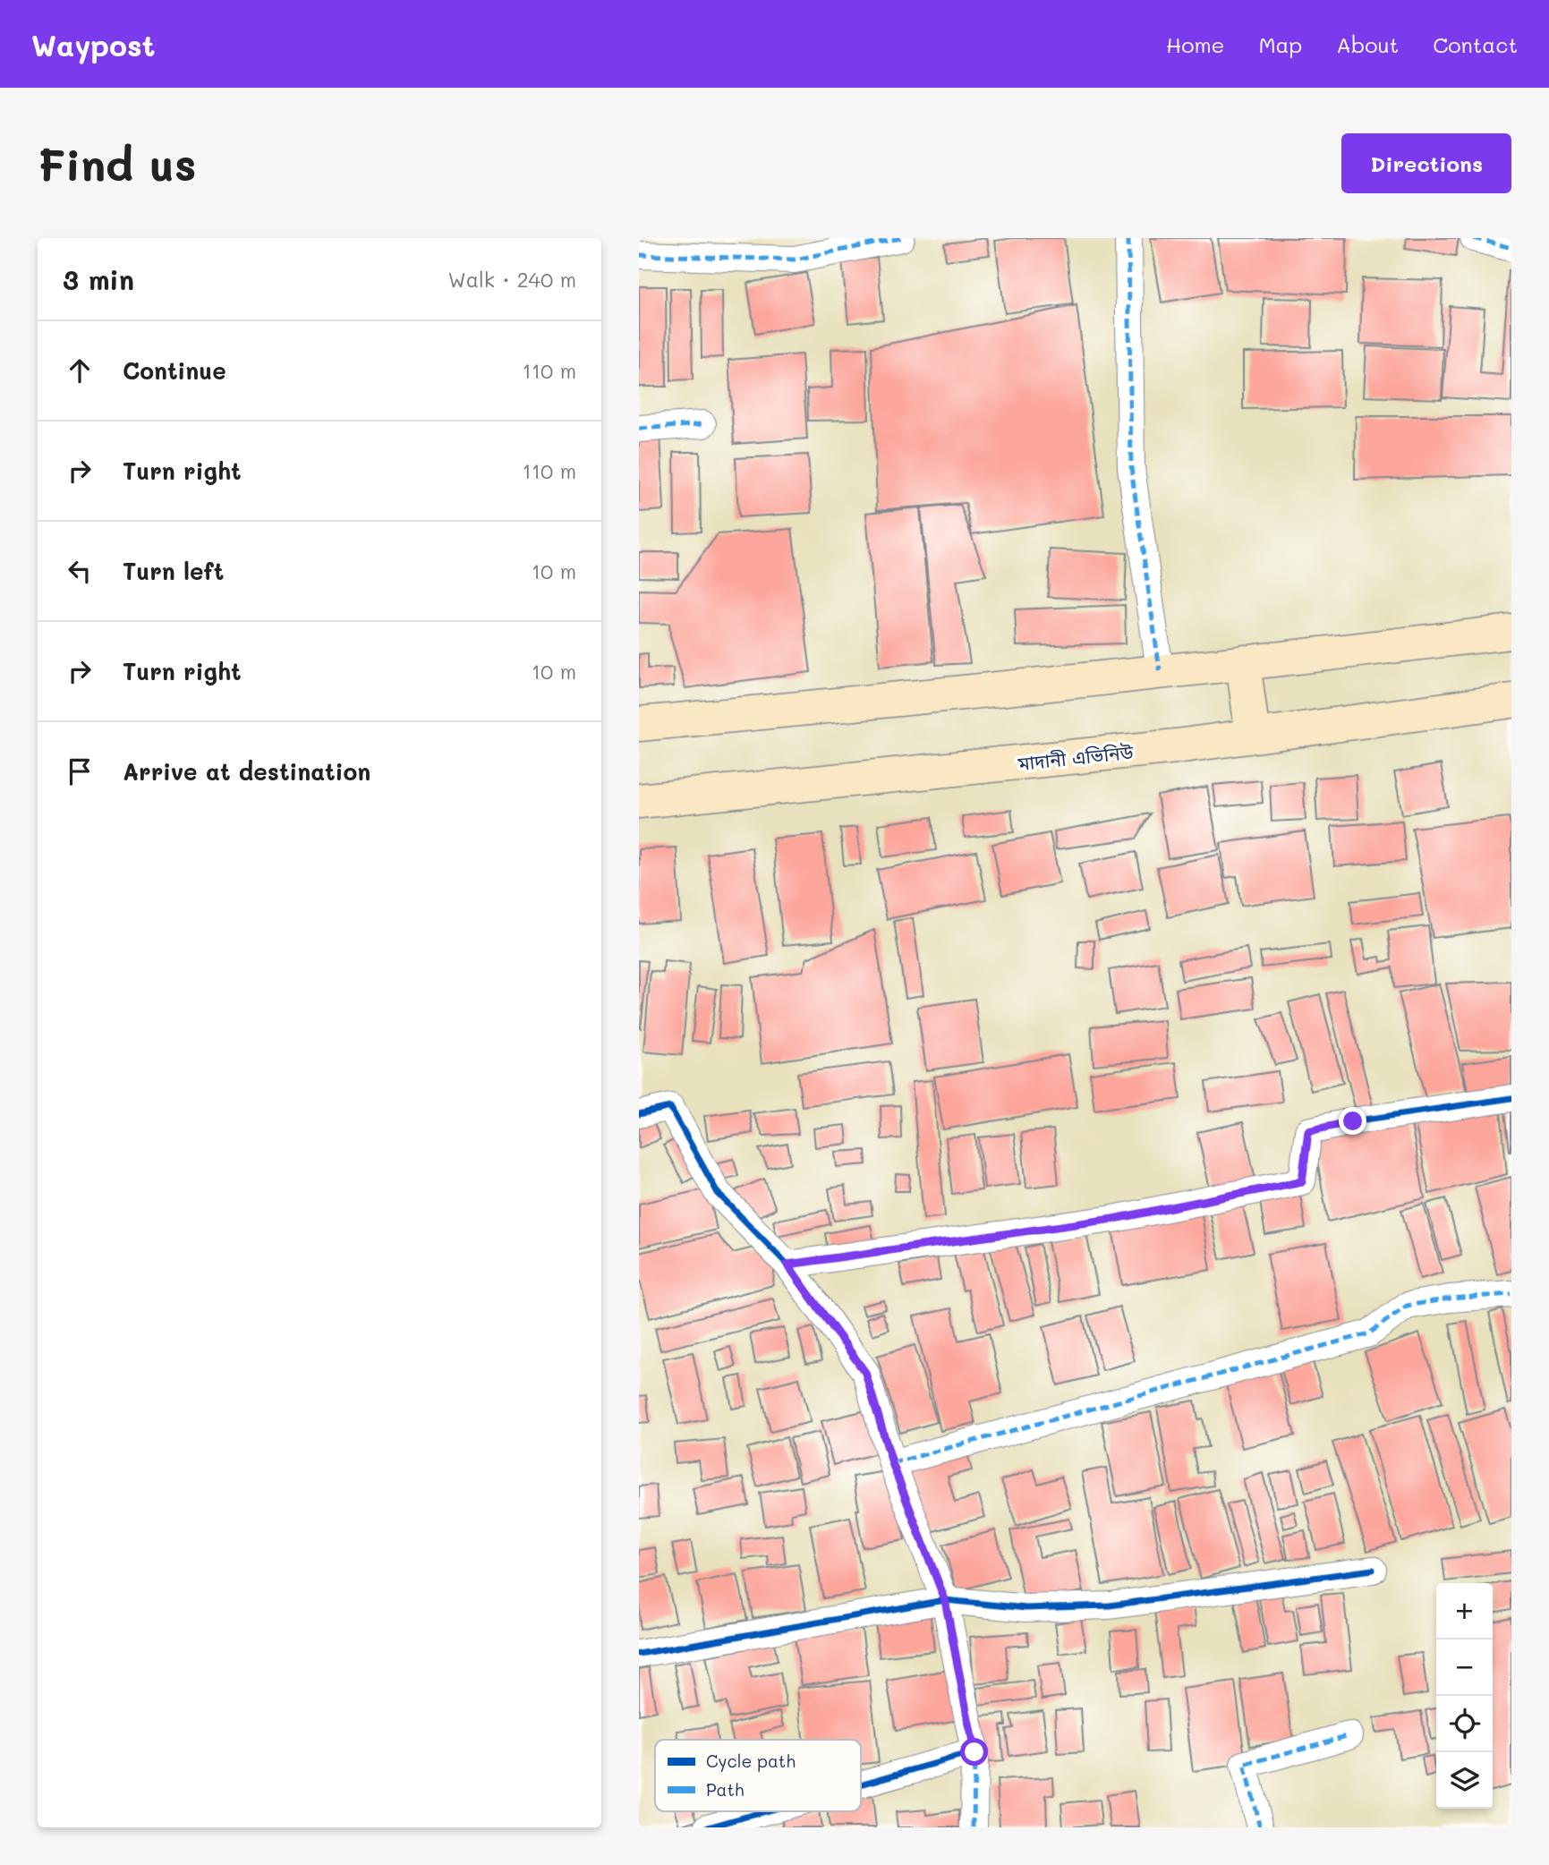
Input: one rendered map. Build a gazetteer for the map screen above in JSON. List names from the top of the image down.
{
  "streets": {
    "main road": ["মাদানী এভিনিউ"]
  },
  "legend": ["Cycle path", "Path"],
  "page": {
    "header": "Waypost",
    "nav": [
      "Home",
      "Map",
      "About",
      "Contact"
    ],
    "buttons": "Directions",
    "title": "Find us",
    "heading": ["3 min", "Walk · 240 m"],
    "list": [
      ["Continue", "110 m"],
      ["Turn right", "110 m"],
      ["Turn left", "10 m"],
      ["Turn right", "10 m"],
      "Arrive at destination"
    ],
    "map_buttons": ["+", "−"]
  }
}
